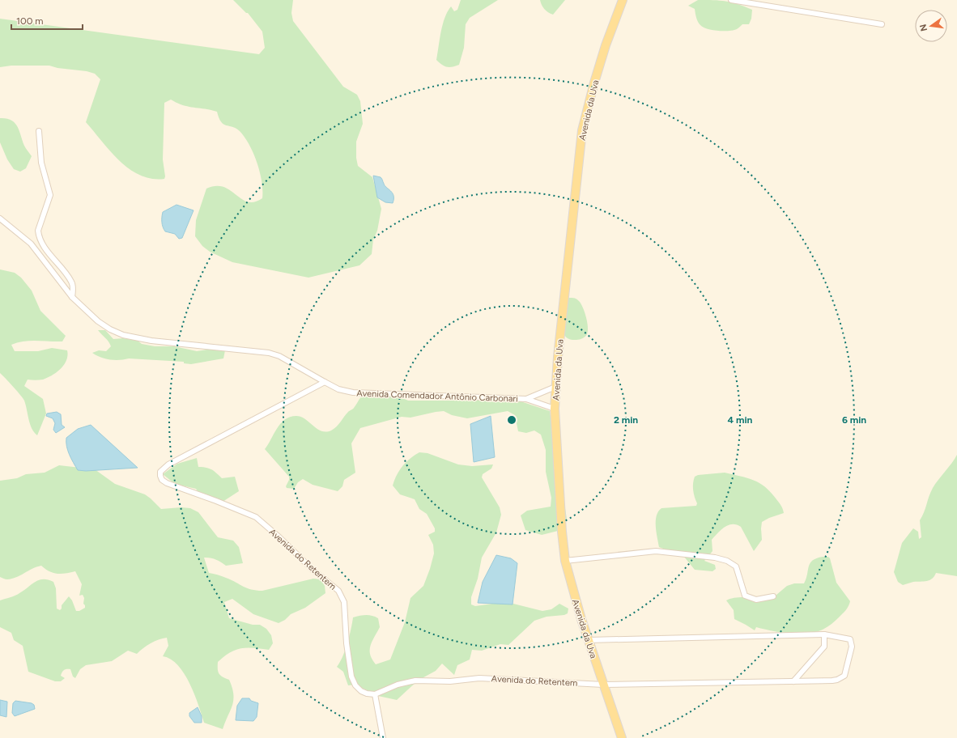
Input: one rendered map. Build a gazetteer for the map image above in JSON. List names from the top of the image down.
{
  "streets": {
    "main road": ["Avenida da Uva"],
    "street": ["Avenida Comendador Antônio Carbonari", "Avenida do Retentem"]
  },
  "crossings": [
    ["Avenida da Uva", "Avenida Comendador Antônio Carbonari"],
    ["Avenida da Uva", "Avenida do Retentem"],
    ["Avenida Comendador Antônio Carbonari", "Avenida do Retentem"]
  ],
  "scale_bar": "100 m",
  "north": "left",
  "rings": ["2 min", "4 min", "6 min"]
}
